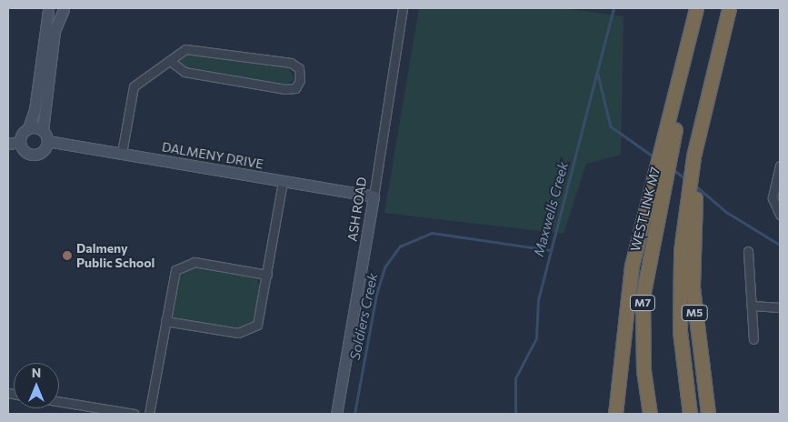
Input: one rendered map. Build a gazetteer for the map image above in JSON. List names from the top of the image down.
{
  "streets": {
    "highway": ["WESTLINK M7", "M7", "M5"],
    "street": ["DALMENY DRIVE", "ASH ROAD"]
  },
  "crossings": [
    ["DALMENY DRIVE", "ASH ROAD"],
    ["WESTLINK M7", "M7"]
  ],
  "water": ["Maxwells Creek", "Soldiers Creek"],
  "places": ["Dalmeny Public School"],
  "north": "top"
}
